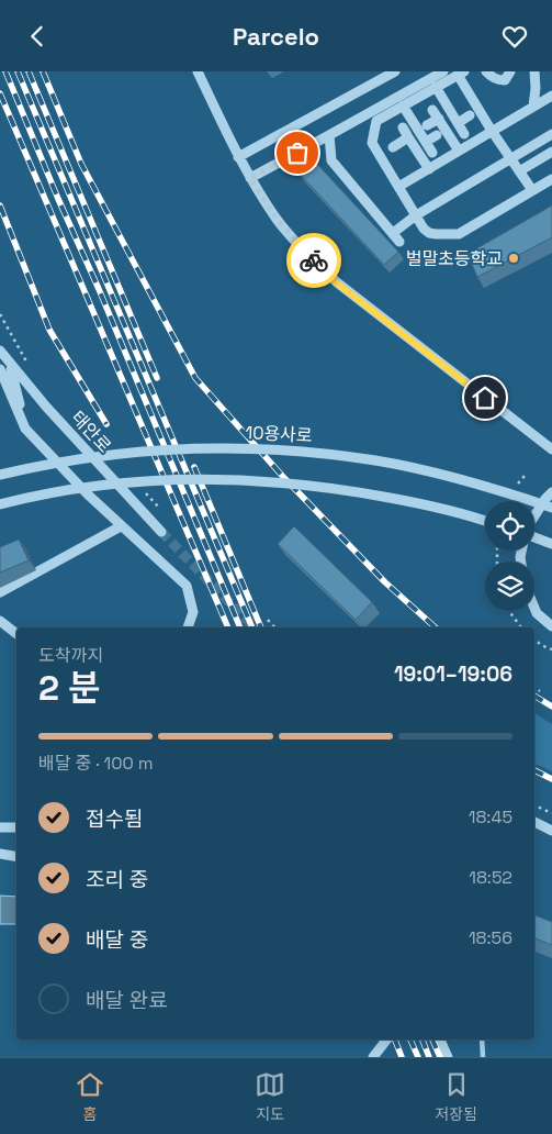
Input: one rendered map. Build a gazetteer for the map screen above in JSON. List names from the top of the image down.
{
  "streets": {
    "street": ["태안로", "10용사로"]
  },
  "places": ["벌말초등학교"],
  "page": {
    "header": "Parcelo",
    "heading": ["2 분", "도착까지", "19:01–19:06"],
    "bar": "배달 중 · 100 m",
    "list": [
      ["접수됨", "18:45"],
      ["조리 중", "18:52"],
      ["배달 중", "18:56"],
      "배달 완료"
    ],
    "tabs": ["홈", "지도", "저장됨"]
  }
}
